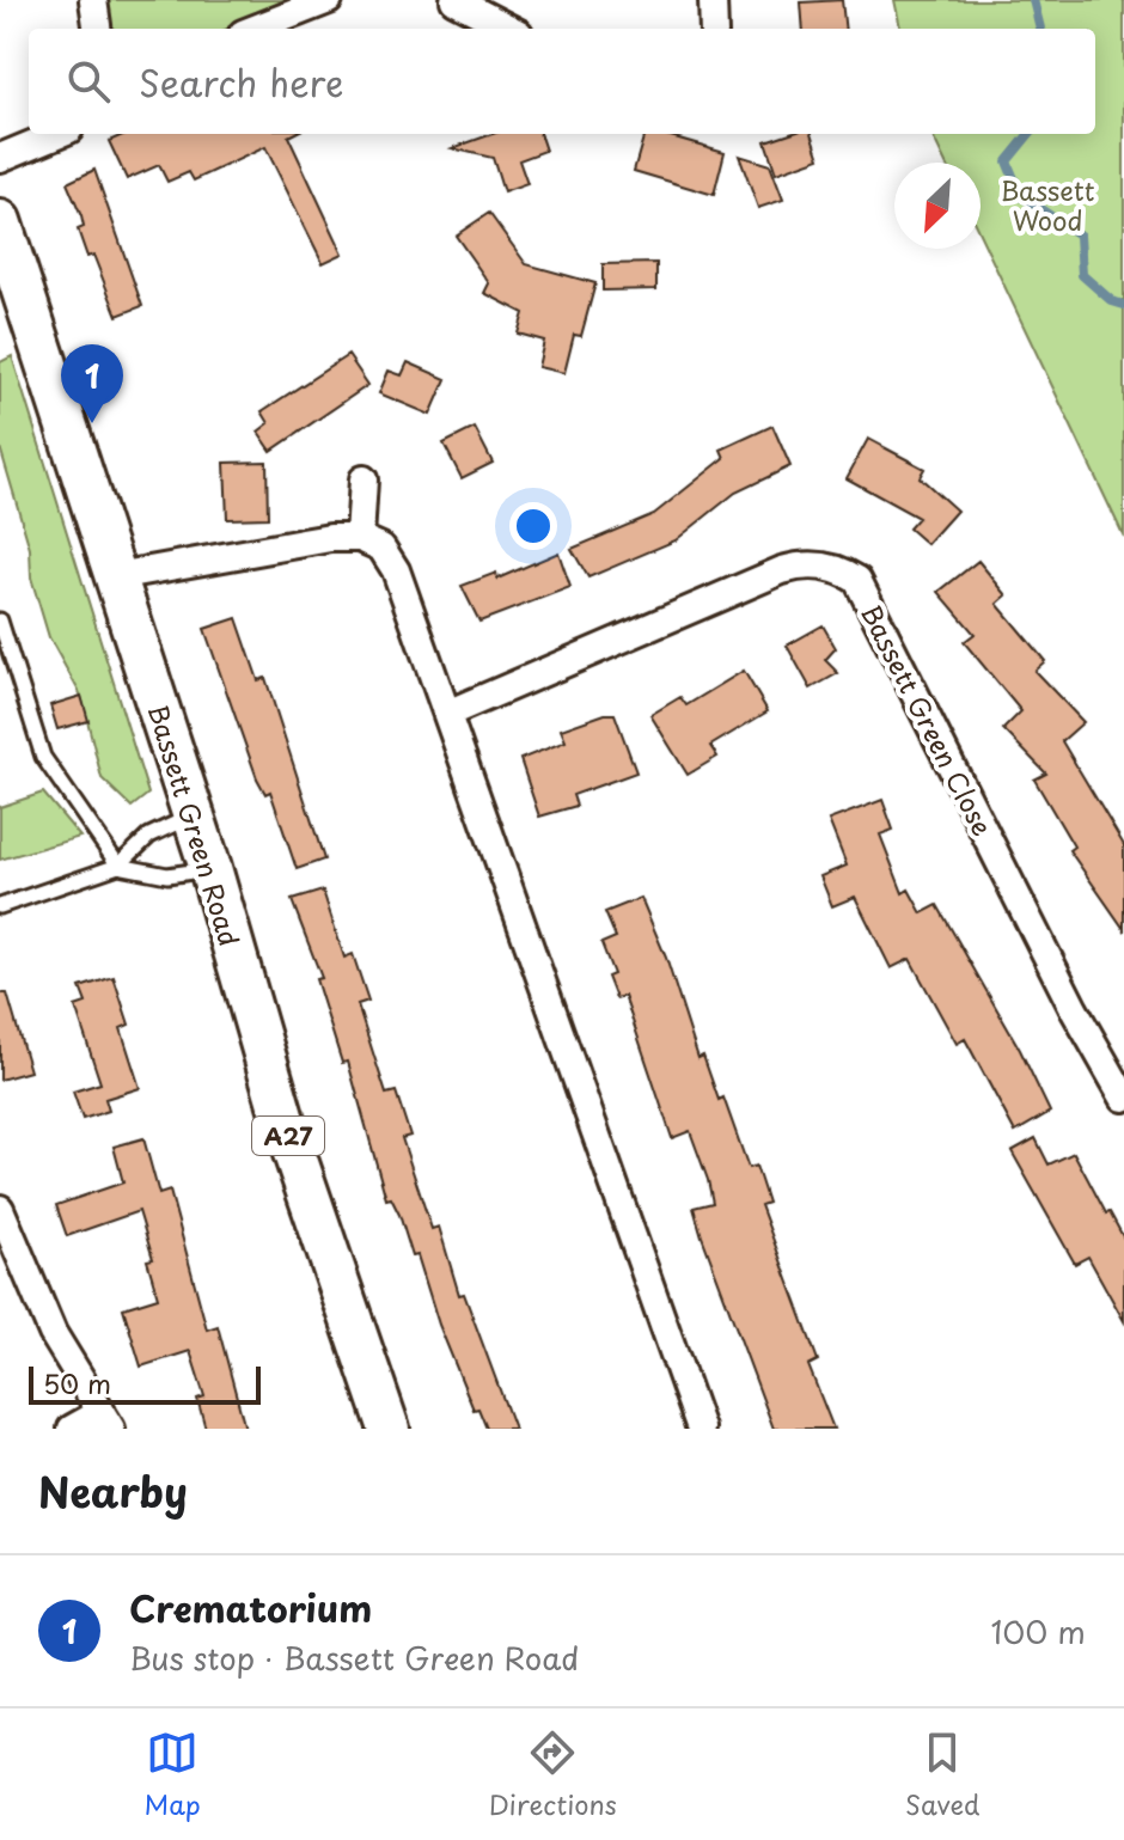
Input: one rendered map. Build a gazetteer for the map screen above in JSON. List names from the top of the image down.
{
  "streets": {
    "main road": ["Bassett Green Road", "A27"],
    "street": ["Bassett Green Close"]
  },
  "parks": ["Bassett Wood"],
  "scale_bar": "50 m",
  "north": "bottom left",
  "page": {
    "search": "Search here",
    "pins": "1",
    "scale": "50 m",
    "heading": "Nearby",
    "list": [
      {
        "mark": "1",
        "name": "Crematorium",
        "note": "Bus stop · Bassett Green Road",
        "value": "100 m"
      }
    ],
    "nav": ["Map", "Directions", "Saved"]
  }
}
